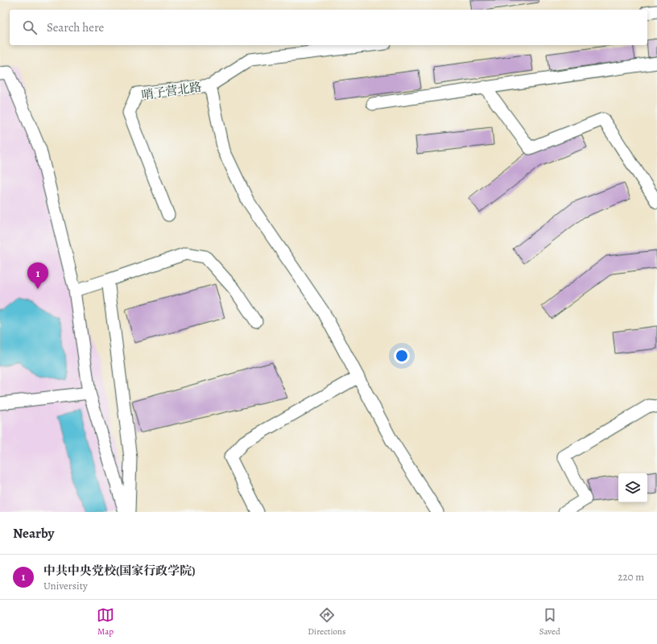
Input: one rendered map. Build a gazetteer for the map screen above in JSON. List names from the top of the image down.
{
  "streets": {
    "street": ["哨子营北路"]
  },
  "page": {
    "search": "Search here",
    "pins": "1",
    "heading": "Nearby",
    "list": [
      {
        "mark": "1",
        "name": "中共中央党校(国家行政学院)",
        "note": "University",
        "value": "220 m"
      }
    ],
    "nav": ["Map", "Directions", "Saved"]
  }
}
